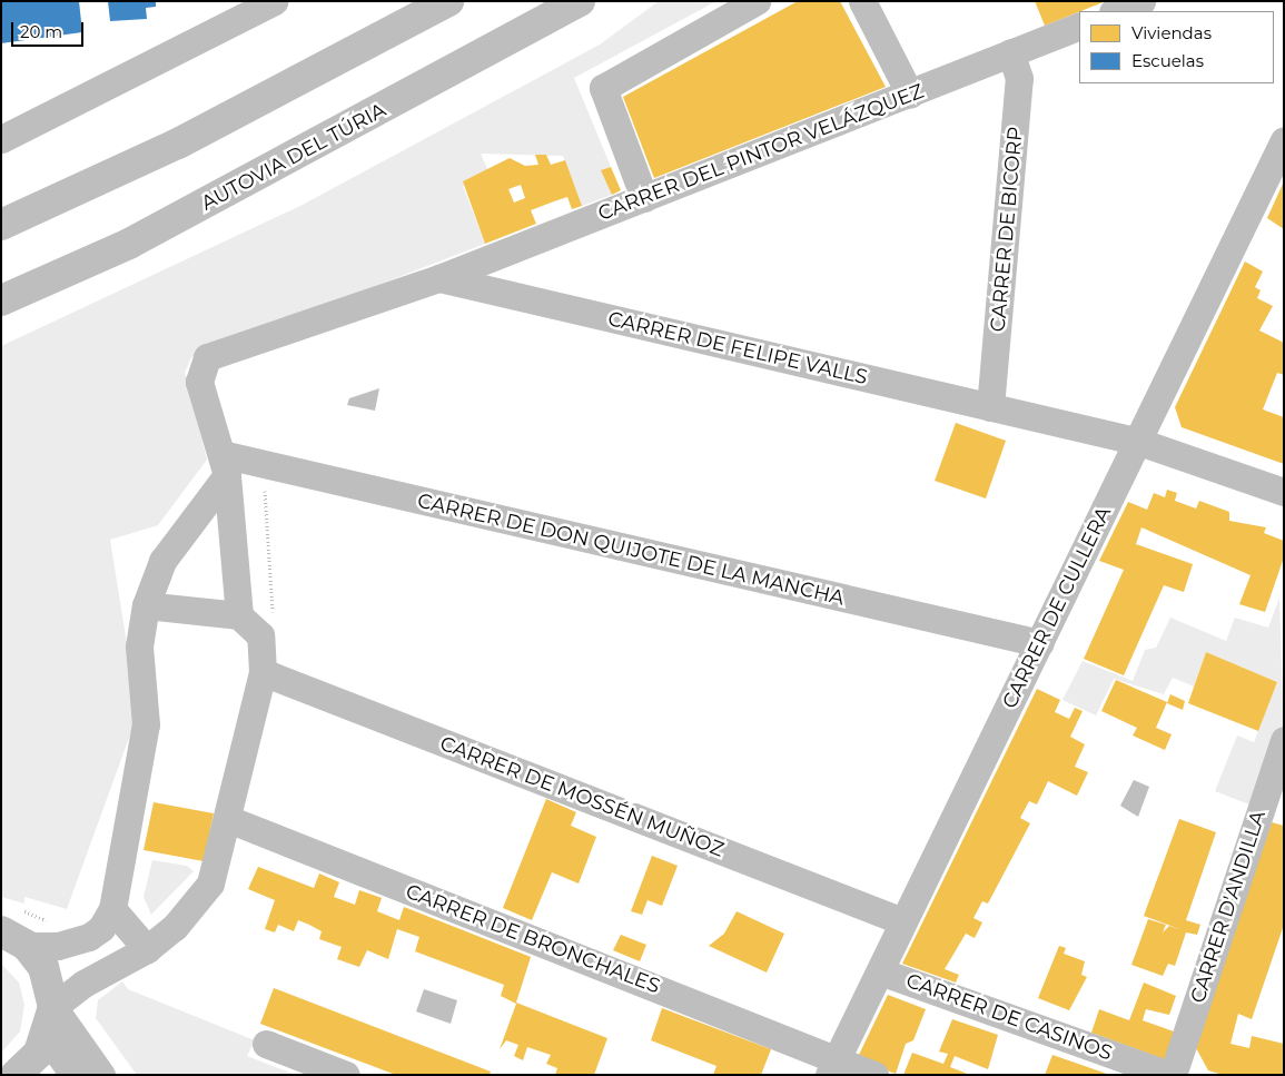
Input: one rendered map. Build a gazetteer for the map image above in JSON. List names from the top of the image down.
{
  "streets": {
    "main road": ["AUTOVIA DEL TÚRIA"],
    "street": [
      "CARRER DEL PINTOR VELÁZQUEZ",
      "CARRER DE BICORP",
      "CARRER DE FELIPE VALLS",
      "CARRER DE DON QUIJOTE DE LA MANCHA",
      "CARRER DE CULLERA",
      "CARRER DE MOSSÉN MUÑOZ",
      "CARRER D'ANDILLA",
      "CARRER DE BRONCHALES",
      "CARRER DE CASINOS"
    ]
  },
  "crossings": [
    ["CARRER DEL PINTOR VELÁZQUEZ", "CARRER DE BICORP"],
    ["CARRER DEL PINTOR VELÁZQUEZ", "CARRER DE FELIPE VALLS"],
    ["CARRER DE BICORP", "CARRER DE FELIPE VALLS"],
    ["CARRER DE FELIPE VALLS", "CARRER DE CULLERA"],
    ["CARRER DE DON QUIJOTE DE LA MANCHA", "CARRER DE CULLERA"],
    ["CARRER DE CULLERA", "CARRER DE MOSSÉN MUÑOZ"],
    ["CARRER DE CULLERA", "CARRER DE BRONCHALES"],
    ["CARRER DE CULLERA", "CARRER DE CASINOS"],
    ["CARRER D'ANDILLA", "CARRER DE CASINOS"]
  ],
  "legend": ["Viviendas", "Escuelas"],
  "scale_bar": "20 m"
}
